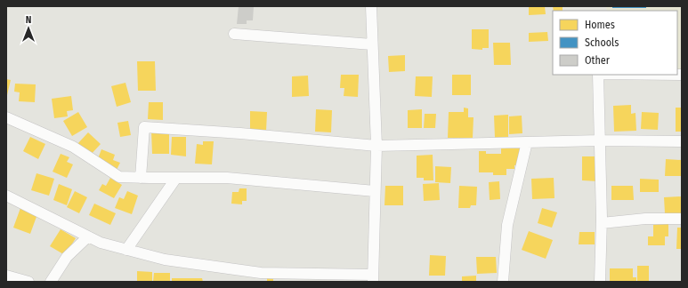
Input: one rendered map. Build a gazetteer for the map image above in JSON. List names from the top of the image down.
{
  "legend": ["Homes", "Schools", "Other"],
  "north": "top"
}
